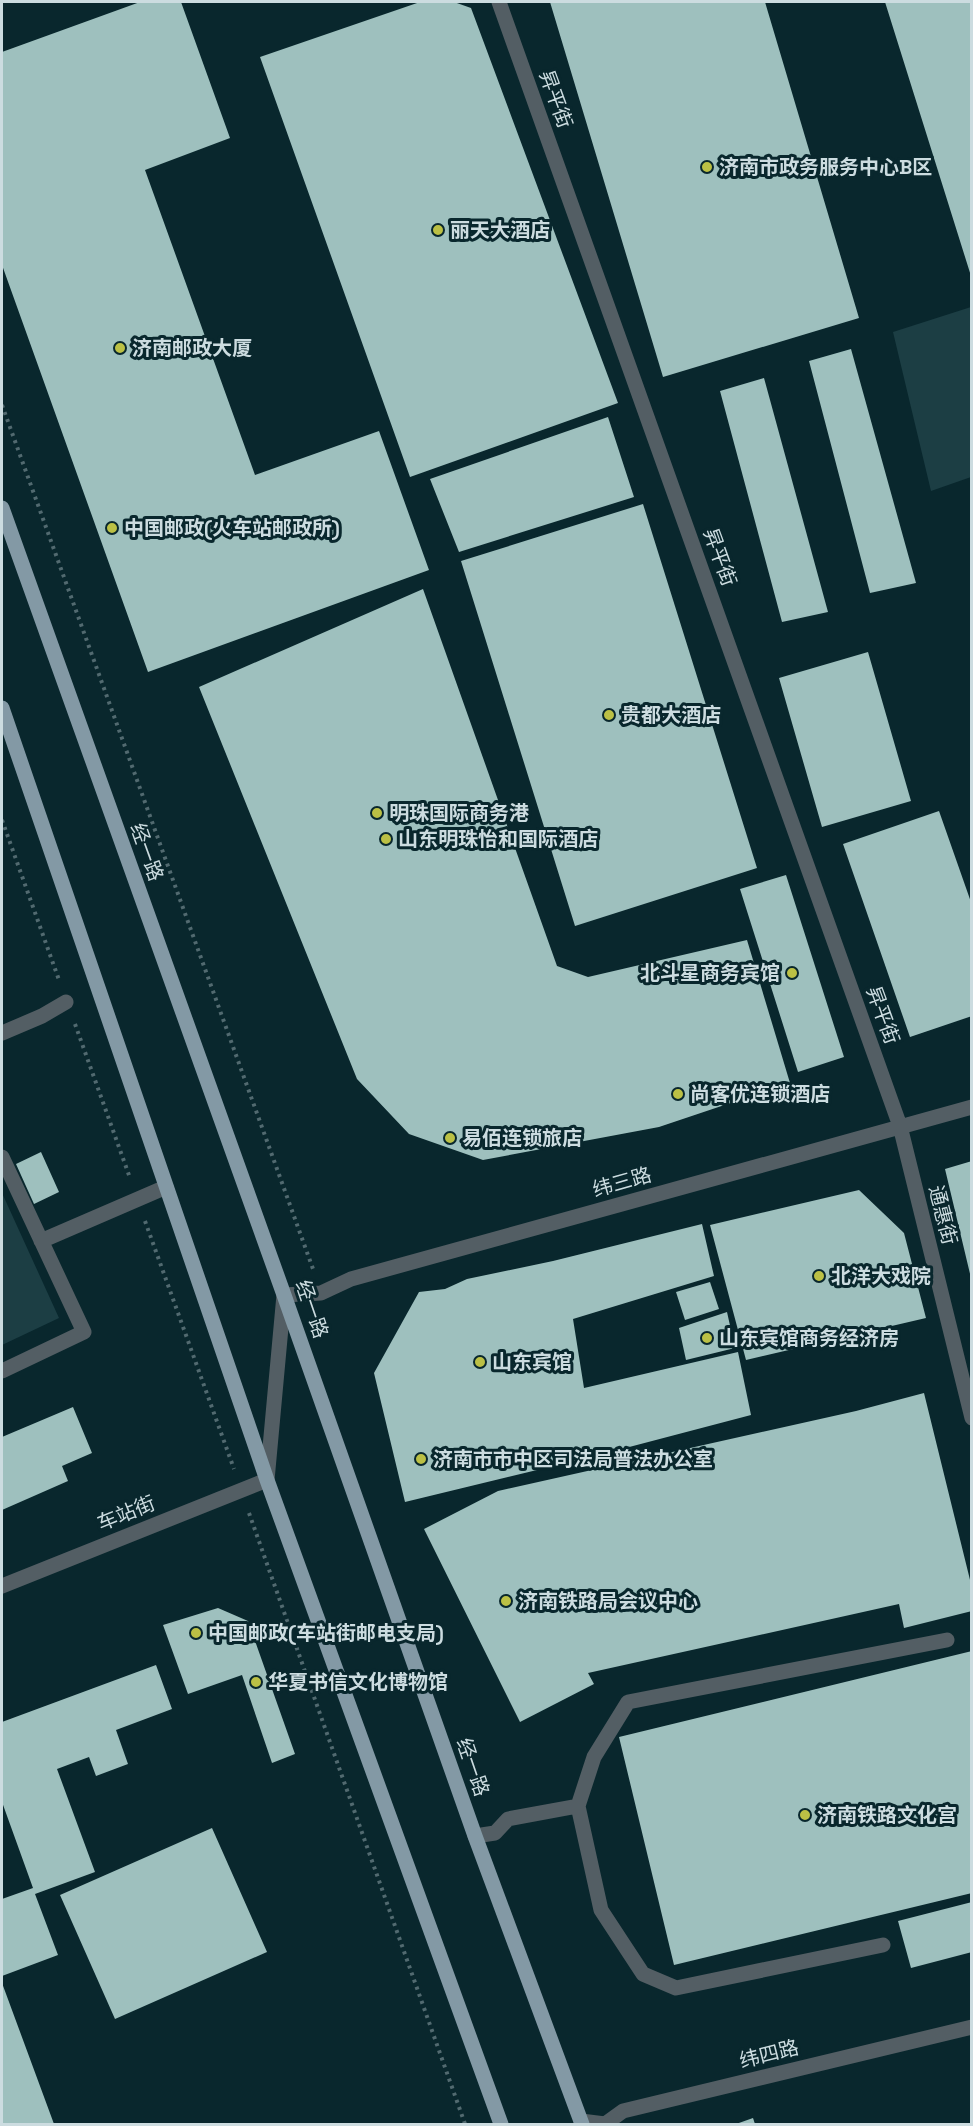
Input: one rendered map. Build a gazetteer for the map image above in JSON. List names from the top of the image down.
{
  "streets": {
    "main road": ["经一路"],
    "street": [
      "昇平街",
      "纬三路",
      "通惠街",
      "车站街",
      "纬四路"
    ]
  },
  "crossings": [
    ["昇平街", "纬三路"],
    ["昇平街", "通惠街"],
    ["经一路", "纬三路"],
    ["经一路", "纬四路"],
    ["纬三路", "通惠街"]
  ],
  "places": [
    "济南市政务服务中心B区",
    "丽天大酒店",
    "济南邮政大厦",
    "中国邮政(火车站邮政所)",
    "贵都大酒店",
    "明珠国际商务港",
    "山东明珠怡和国际酒店",
    "北斗星商务宾馆",
    "尚客优连锁酒店",
    "易佰连锁旅店",
    "北洋大戏院",
    "山东宾馆商务经济房",
    "山东宾馆",
    "济南市市中区司法局普法办公室",
    "济南铁路局会议中心",
    "中国邮政(车站街邮电支局)",
    "华夏书信文化博物馆",
    "济南铁路文化宫"
  ]
}
